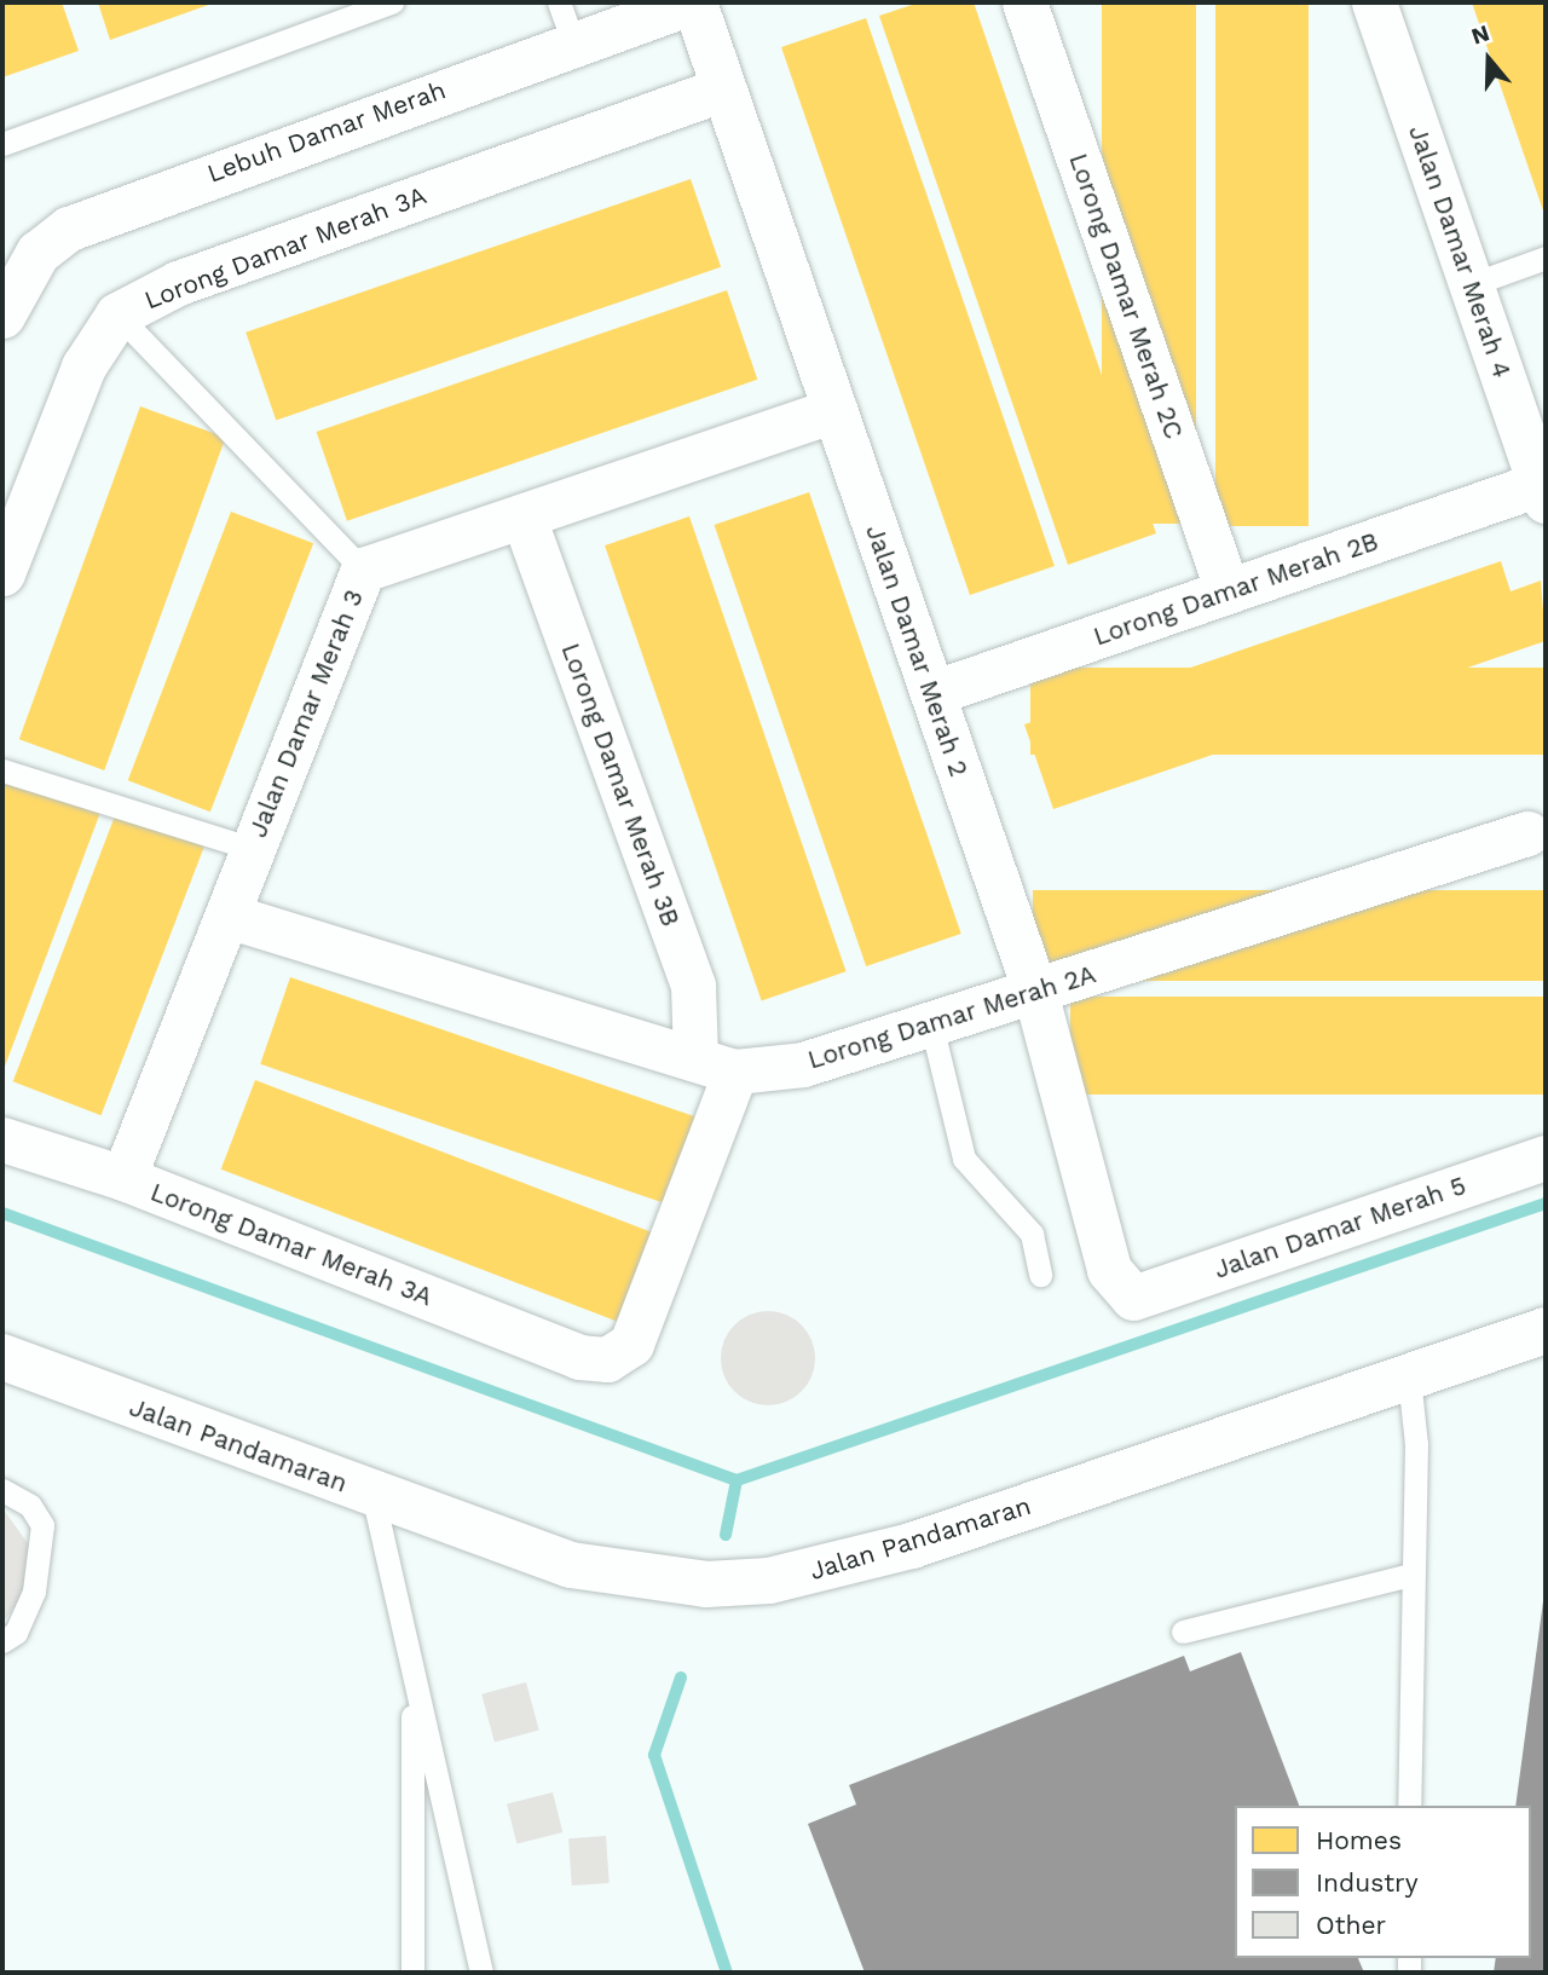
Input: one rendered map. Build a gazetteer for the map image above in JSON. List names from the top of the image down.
{
  "streets": {
    "main road": ["Jalan Pandamaran"],
    "street": [
      "Lebuh Damar Merah",
      "Lorong Damar Merah 3A",
      "Jalan Damar Merah 4",
      "Lorong Damar Merah 2C",
      "Lorong Damar Merah 2B",
      "Jalan Damar Merah 2",
      "Jalan Damar Merah 3",
      "Lorong Damar Merah 3B",
      "Lorong Damar Merah 2A",
      "Jalan Damar Merah 5"
    ]
  },
  "crossings": [
    ["Lebuh Damar Merah", "Jalan Damar Merah 2"],
    ["Lorong Damar Merah 3A", "Jalan Damar Merah 2"],
    ["Lorong Damar Merah 3A", "Jalan Damar Merah 3"],
    ["Lorong Damar Merah 3A", "Lorong Damar Merah 3B"],
    ["Lorong Damar Merah 3A", "Lorong Damar Merah 2A"],
    ["Jalan Damar Merah 4", "Lorong Damar Merah 2B"],
    ["Lorong Damar Merah 2C", "Lorong Damar Merah 2B"],
    ["Lorong Damar Merah 2B", "Jalan Damar Merah 2"],
    ["Jalan Damar Merah 2", "Jalan Damar Merah 3"],
    ["Jalan Damar Merah 2", "Lorong Damar Merah 2A"],
    ["Jalan Damar Merah 2", "Jalan Damar Merah 5"],
    ["Jalan Damar Merah 3", "Lorong Damar Merah 3B"],
    ["Jalan Damar Merah 3", "Lorong Damar Merah 2A"],
    ["Lorong Damar Merah 3B", "Lorong Damar Merah 2A"]
  ],
  "legend": ["Homes", "Industry", "Other"],
  "north": "top"
}
